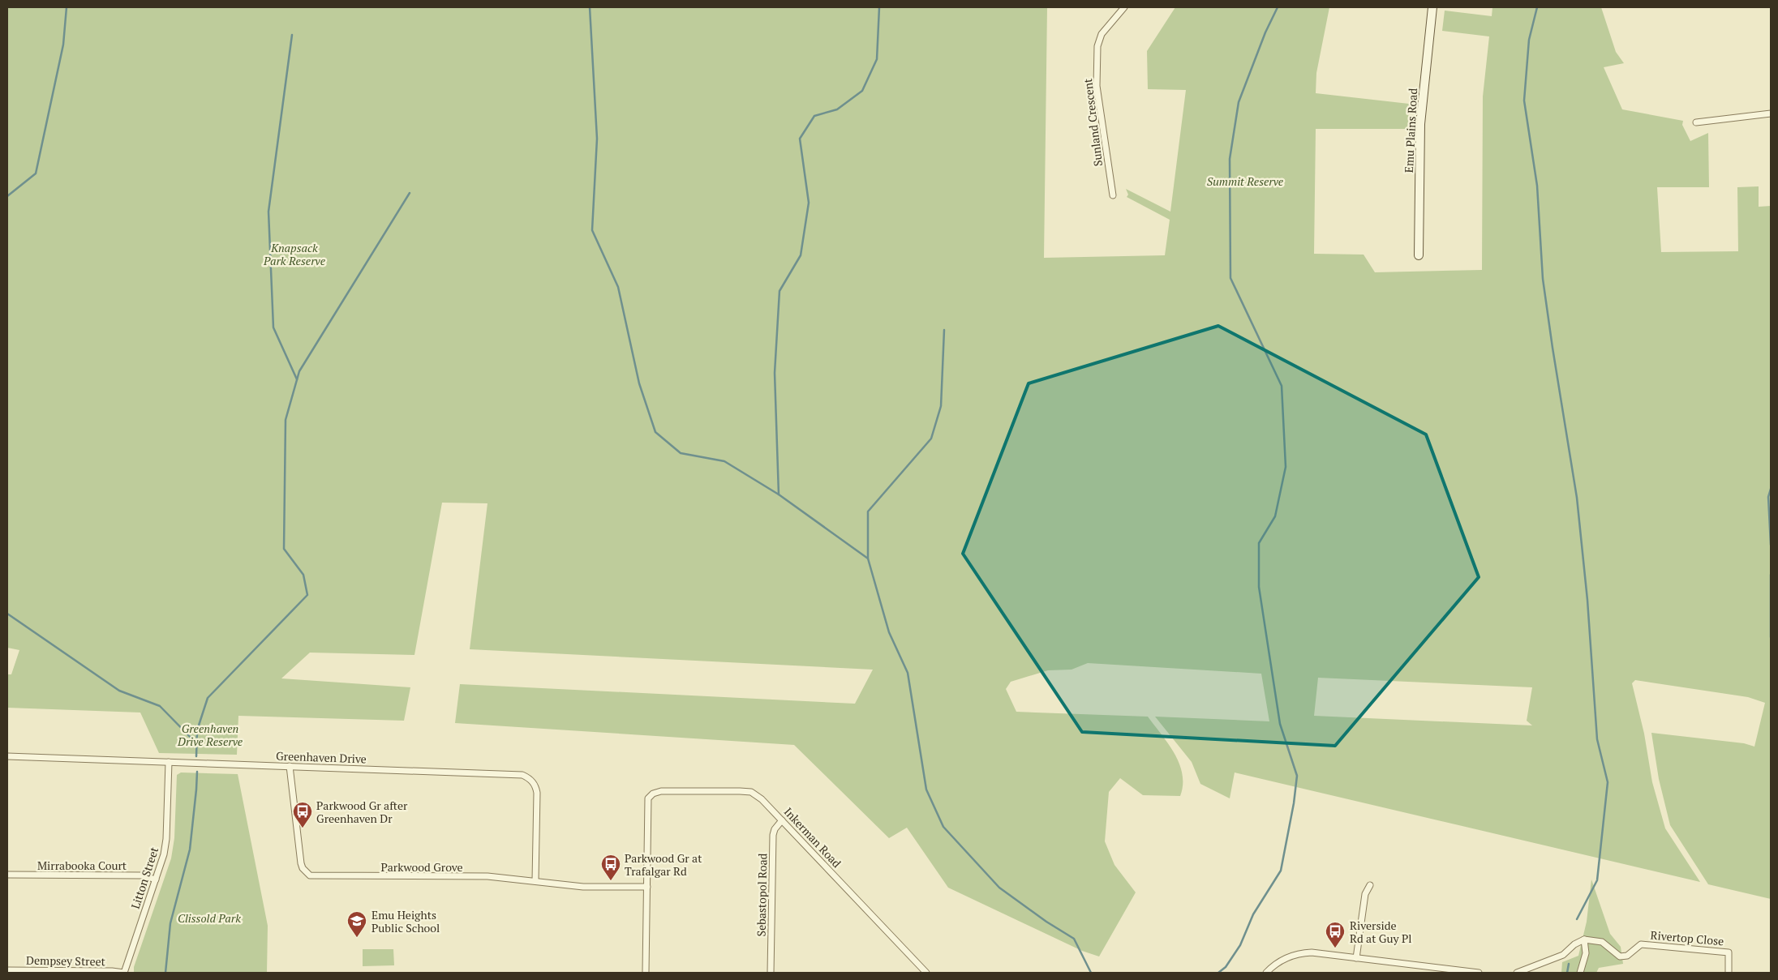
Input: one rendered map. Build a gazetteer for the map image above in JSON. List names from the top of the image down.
{
  "streets": {
    "street": [
      "Sunland Crescent",
      "Emu Plains Road",
      "Greenhaven Drive",
      "Inkerman Road",
      "Mirrabooka Court",
      "Parkwood Grove",
      "Litton Street",
      "Sebastopol Road",
      "Rivertop Close",
      "Dempsey Street"
    ]
  },
  "crossings": [
    ["Greenhaven Drive", "Parkwood Grove"],
    ["Greenhaven Drive", "Litton Street"],
    ["Inkerman Road", "Parkwood Grove"],
    ["Inkerman Road", "Sebastopol Road"],
    ["Mirrabooka Court", "Litton Street"],
    ["Litton Street", "Dempsey Street"]
  ],
  "parks": [
    "Summit Reserve",
    "Knapsack Park Reserve",
    "Greenhaven Drive Reserve",
    "Clissold Park"
  ],
  "places": {
    "bus stop": ["Parkwood Gr after Greenhaven Dr", "Parkwood Gr at Trafalgar Rd", "Riverside Rd at Guy Pl"],
    "school or university": ["Emu Heights Public School"]
  }
}
